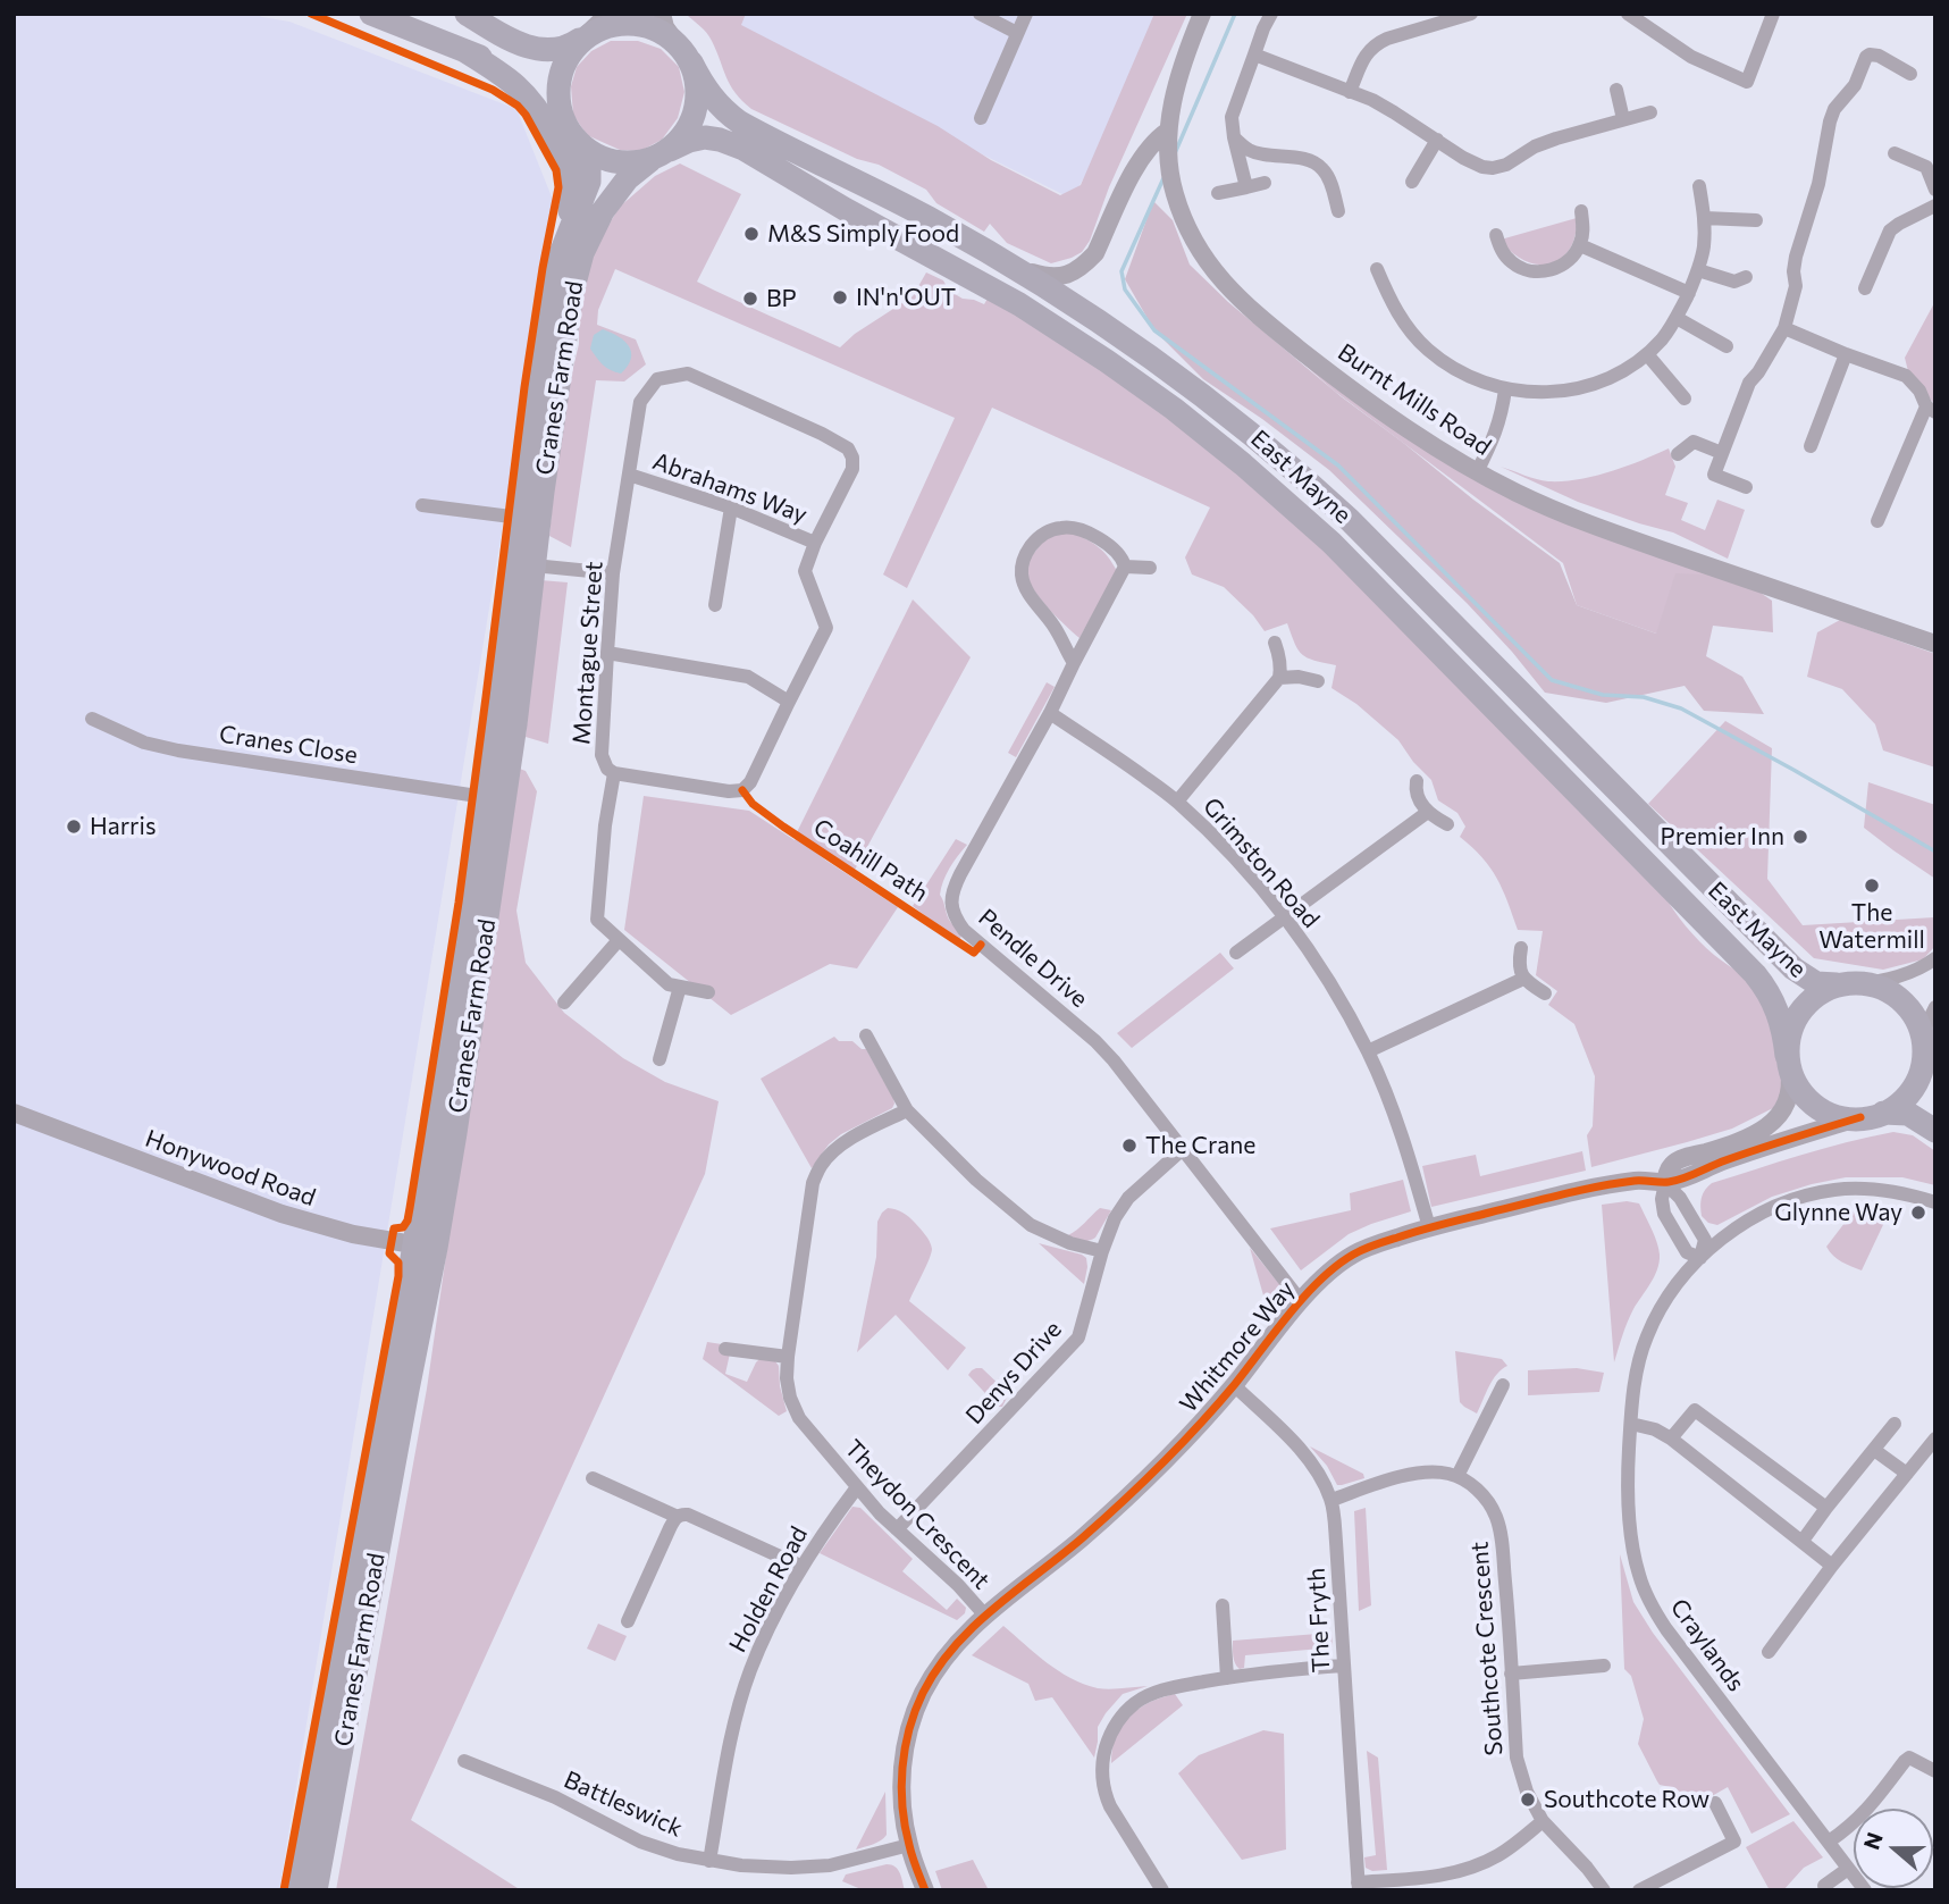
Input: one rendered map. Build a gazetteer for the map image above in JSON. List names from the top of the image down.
{
  "streets": {
    "main road": ["Cranes Farm Road", "East Mayne"],
    "street": [
      "Burnt Mills Road",
      "Abrahams Way",
      "Montague Street",
      "Cranes Close",
      "Grimston Road",
      "Pendle Drive",
      "Honywood Road",
      "Whitmore Way",
      "Denys Drive",
      "Theydon Crescent",
      "Holden Road",
      "The Fryth",
      "Craylands",
      "Southcote Crescent",
      "Battleswick"
    ],
    "cycle path": ["Coahill Path"]
  },
  "crossings": [
    ["Cranes Farm Road", "East Mayne"],
    ["Cranes Farm Road", "Cranes Close"],
    ["Cranes Farm Road", "Honywood Road"],
    ["East Mayne", "Whitmore Way"],
    ["Abrahams Way", "Montague Street"],
    ["Grimston Road", "Pendle Drive"],
    ["Grimston Road", "Whitmore Way"],
    ["Pendle Drive", "Whitmore Way"],
    ["Pendle Drive", "Denys Drive"],
    ["Whitmore Way", "Theydon Crescent"],
    ["Whitmore Way", "The Fryth"],
    ["Whitmore Way", "Battleswick"],
    ["Denys Drive", "Theydon Crescent"],
    ["Theydon Crescent", "Holden Road"],
    ["Holden Road", "Battleswick"]
  ],
  "places": [
    "M&S Simply Food",
    "IN'n'OUT",
    "BP",
    "Harris",
    "Premier Inn",
    "The Watermill",
    "The Crane",
    "Glynne Way",
    "Southcote Row"
  ],
  "north": "left"
}
